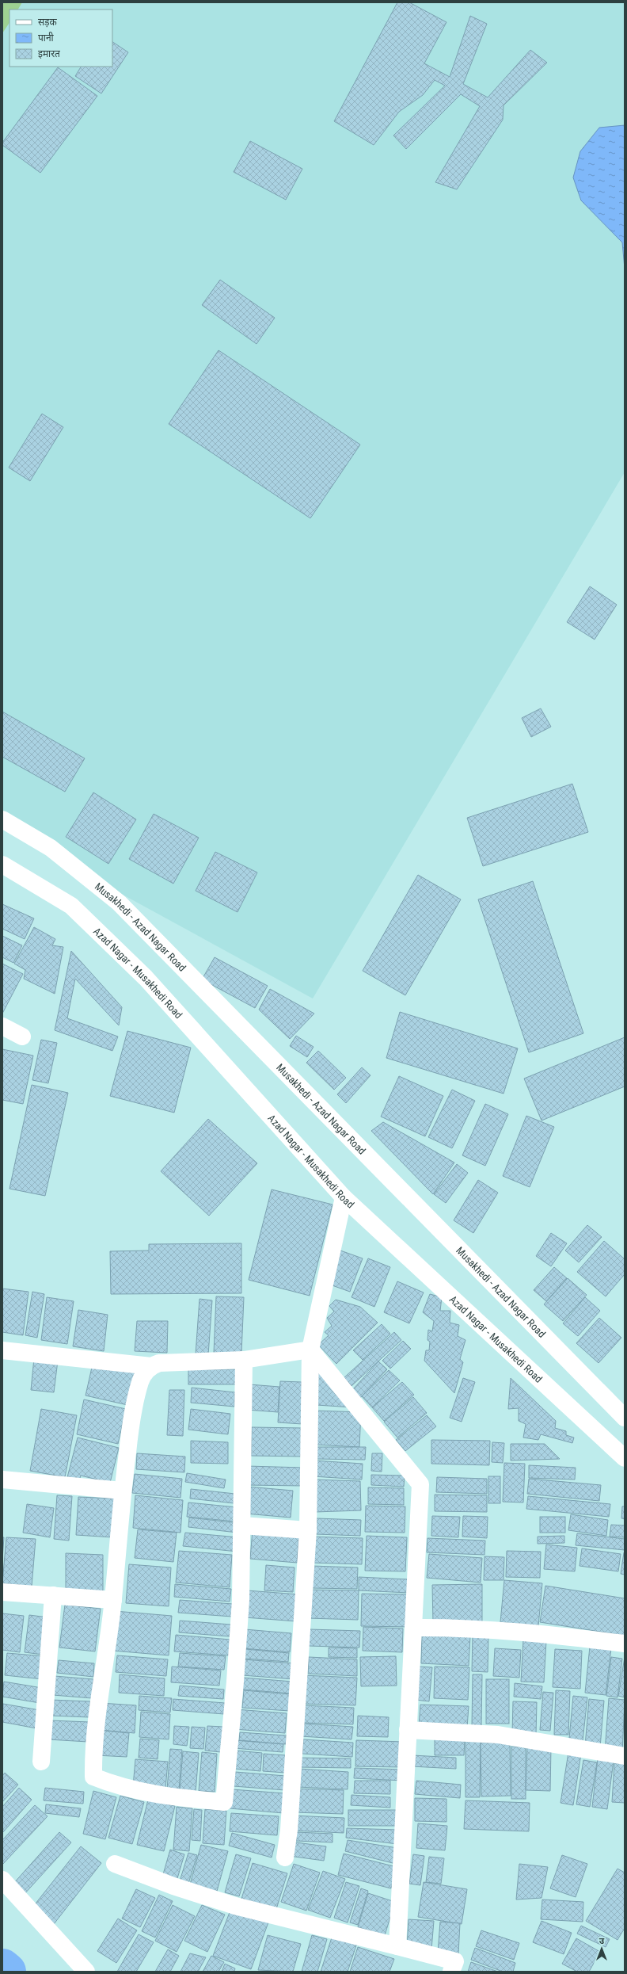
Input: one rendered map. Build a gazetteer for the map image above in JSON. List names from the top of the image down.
{
  "streets": {
    "street": ["Musakhedi - Azad Nagar Road", "Azad Nagar - Musakhedi Road"]
  },
  "legend": ["सड़क", "पानी", "इमारत"],
  "north": "top"
}
